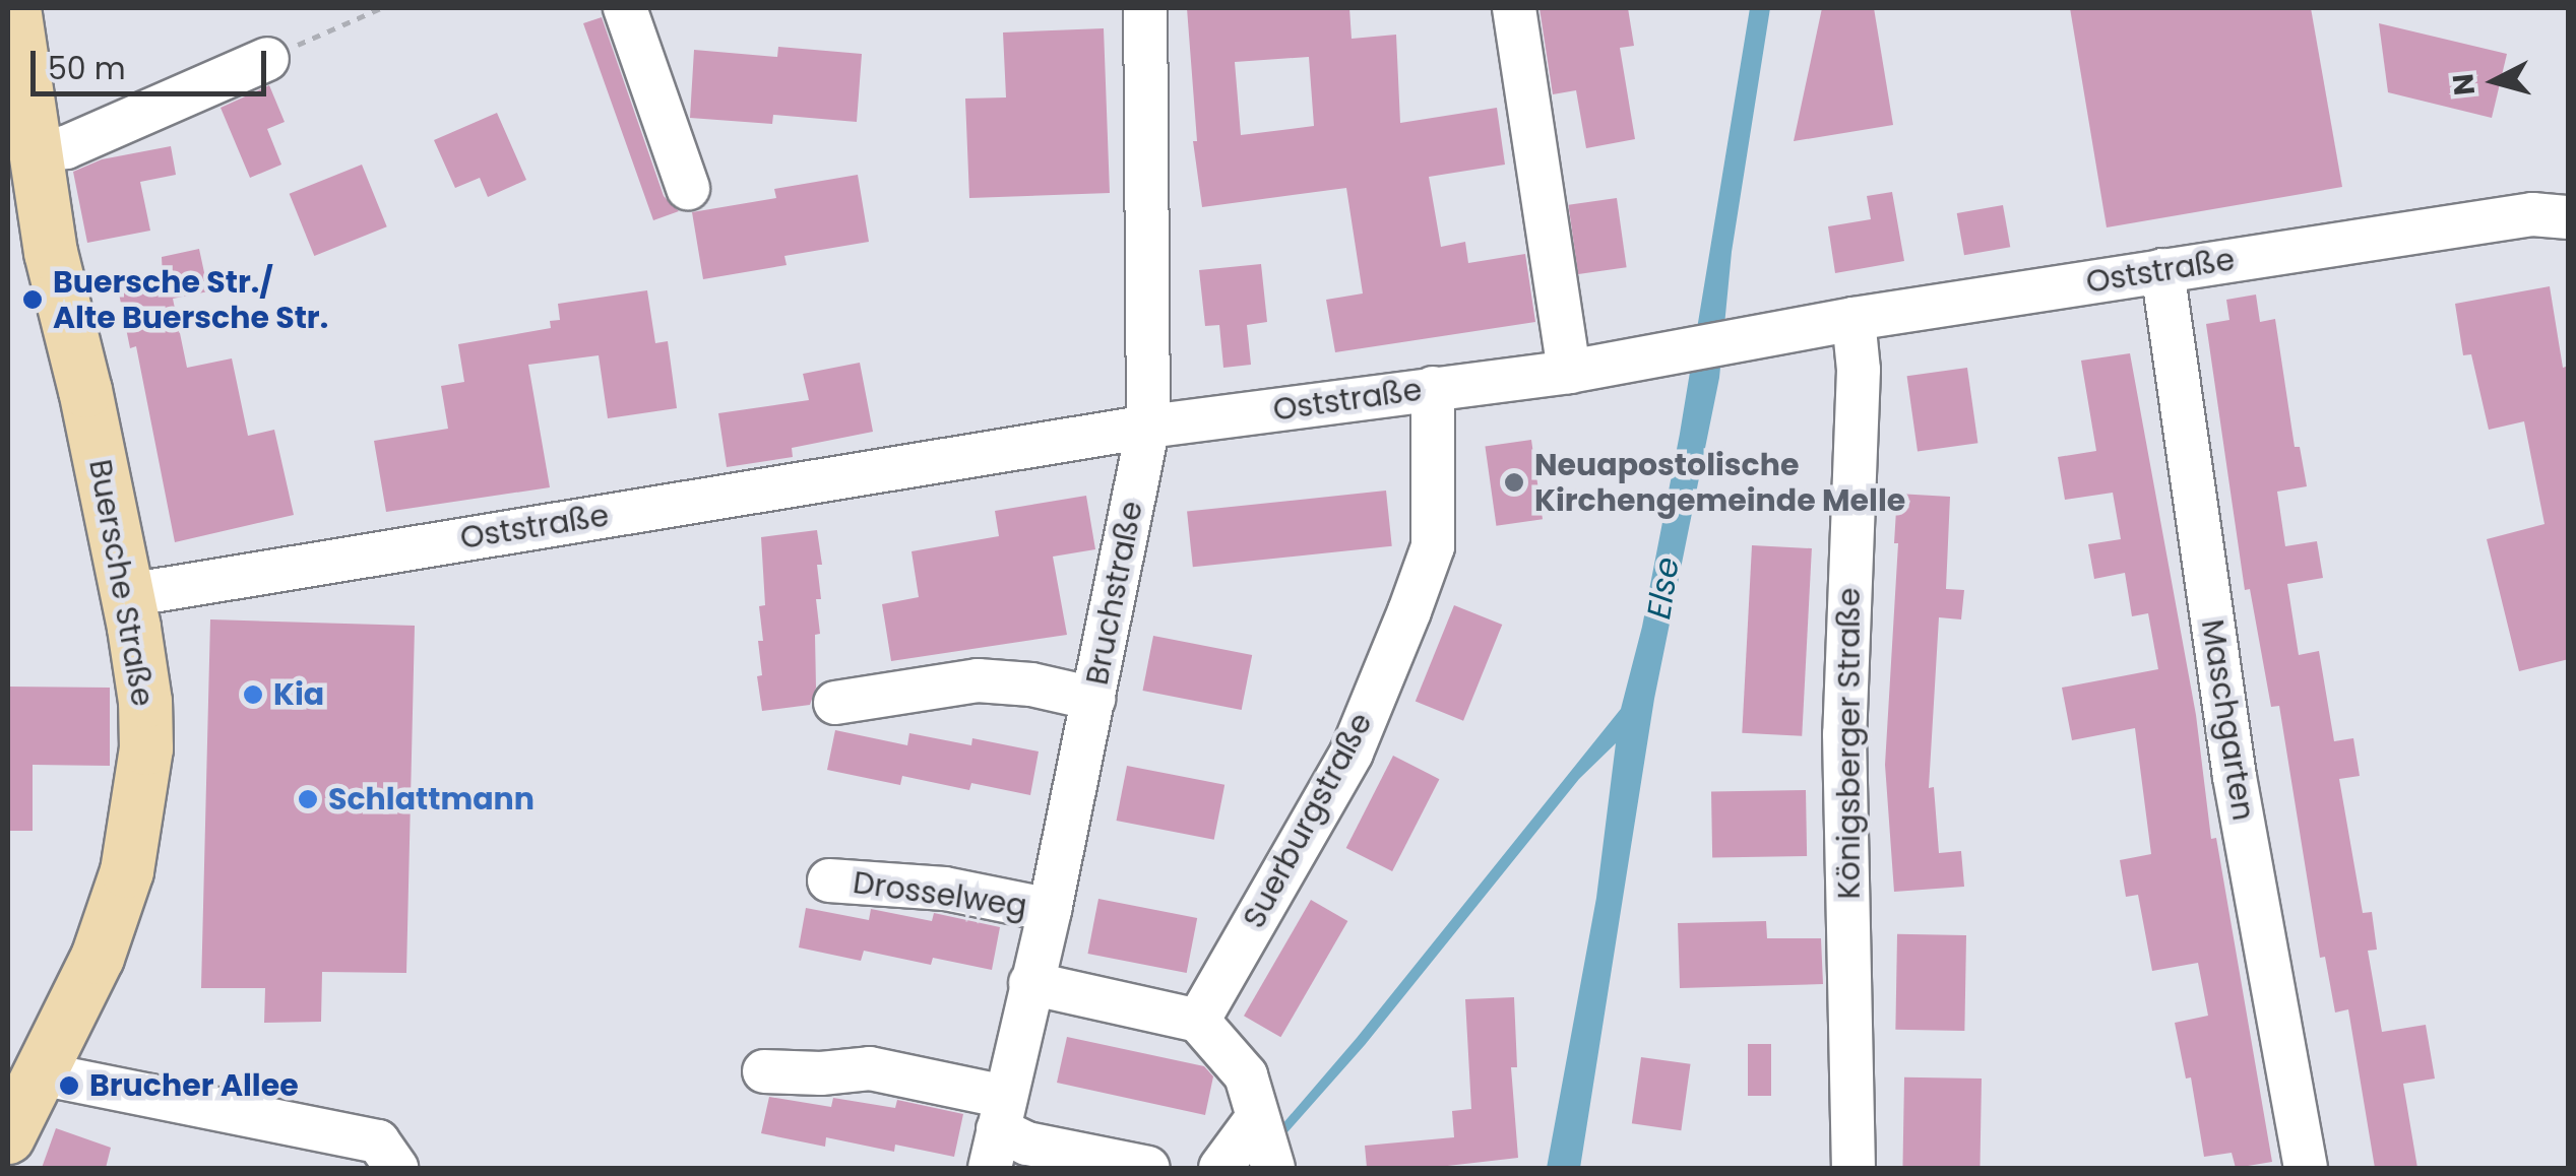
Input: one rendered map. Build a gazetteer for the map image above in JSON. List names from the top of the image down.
{
  "streets": {
    "main road": ["Buersche Straße"],
    "street": [
      "Oststraße",
      "Bruchstraße",
      "Maschgarten",
      "Königsberger Straße",
      "Suerburgstraße",
      "Drosselweg"
    ]
  },
  "crossings": [
    ["Oststraße", "Buersche Straße"],
    ["Oststraße", "Bruchstraße"],
    ["Oststraße", "Maschgarten"],
    ["Oststraße", "Königsberger Straße"],
    ["Oststraße", "Suerburgstraße"],
    ["Bruchstraße", "Drosselweg"]
  ],
  "water": ["Else"],
  "places": [
    "Buersche Str./ Alte Buersche Str.",
    "Neuapostolische Kirchengemeinde Melle",
    "Kia",
    "Schlattmann",
    "Brucher Allee"
  ],
  "scale_bar": "50 m",
  "north": "left"
}
